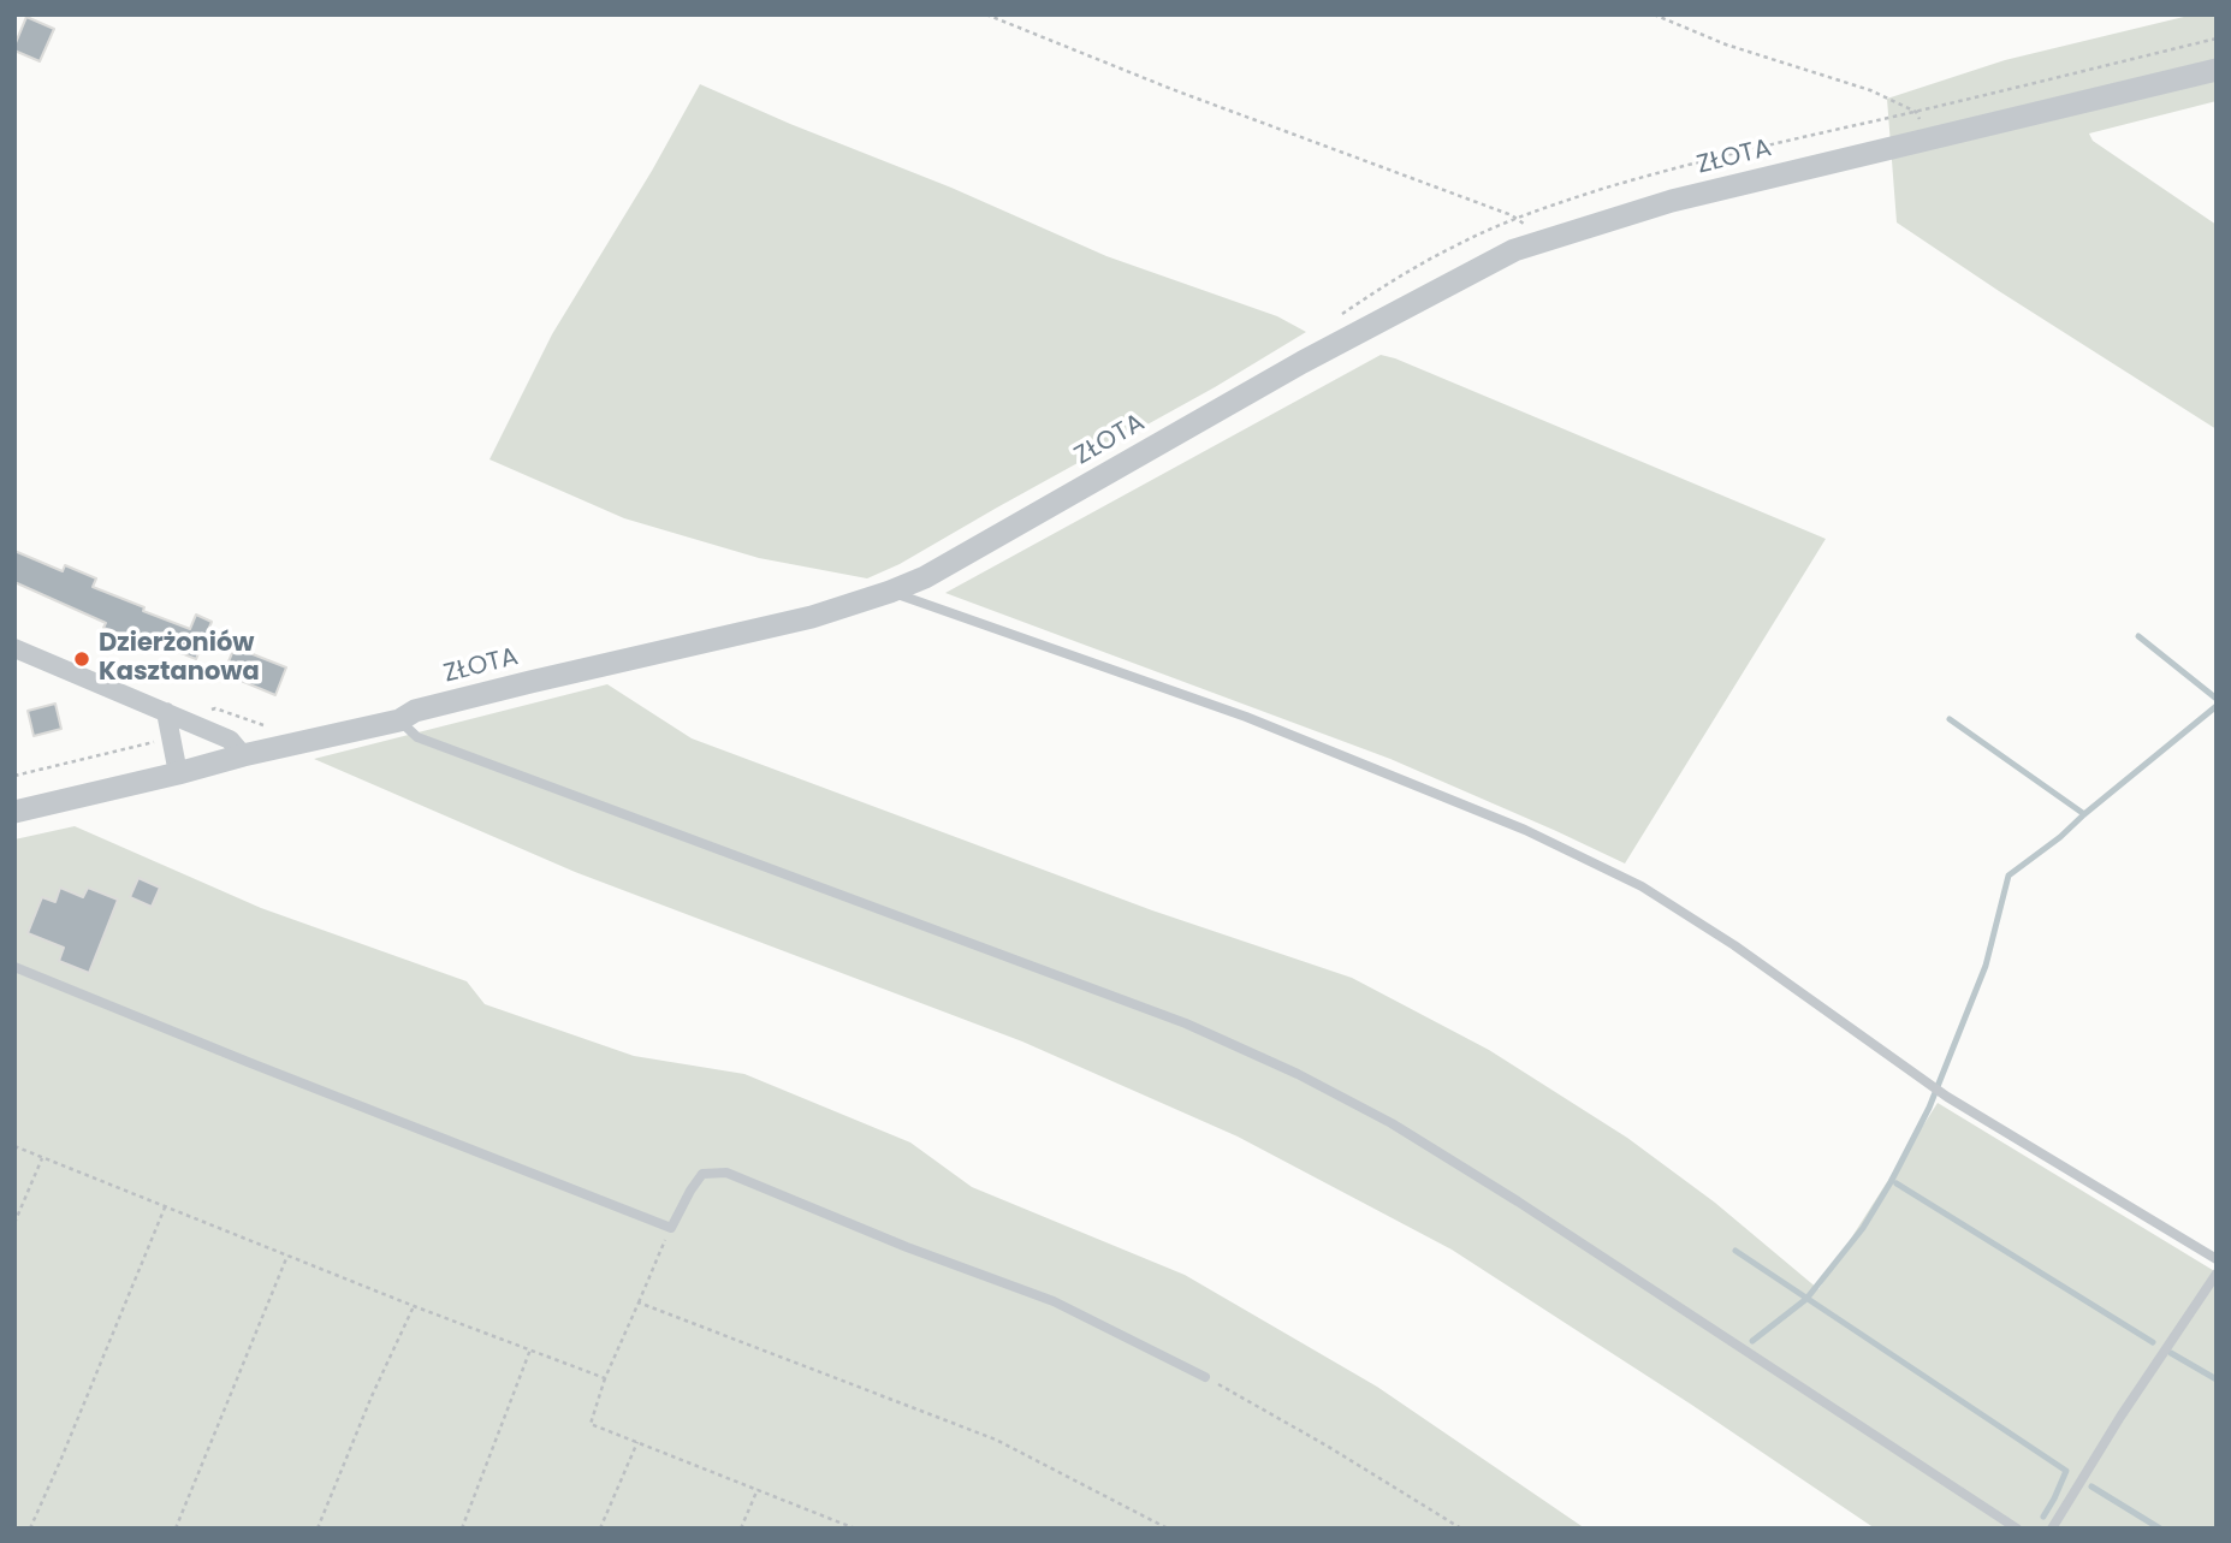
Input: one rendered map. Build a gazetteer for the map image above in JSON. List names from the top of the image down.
{
  "streets": {
    "street": ["ZŁOTA"]
  },
  "places": ["Dzierżoniów Kasztanowa"]
}
